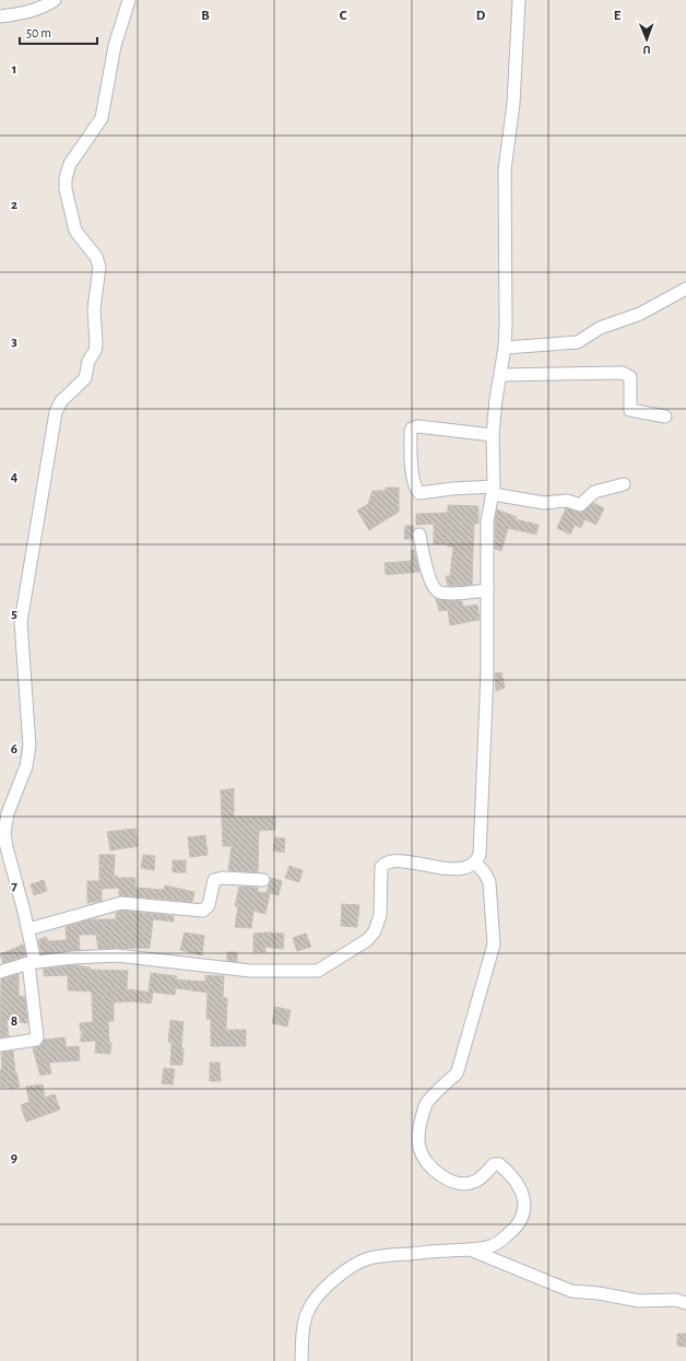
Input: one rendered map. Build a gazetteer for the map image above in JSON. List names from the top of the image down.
{
  "scale_bar": "50 m",
  "north": "bottom",
  "grid": {
    "columns": [
      "B",
      "C",
      "D",
      "E"
    ],
    "rows": [
      "1",
      "2",
      "3",
      "4",
      "5",
      "6",
      "7",
      "8",
      "9"
    ]
  }
}
